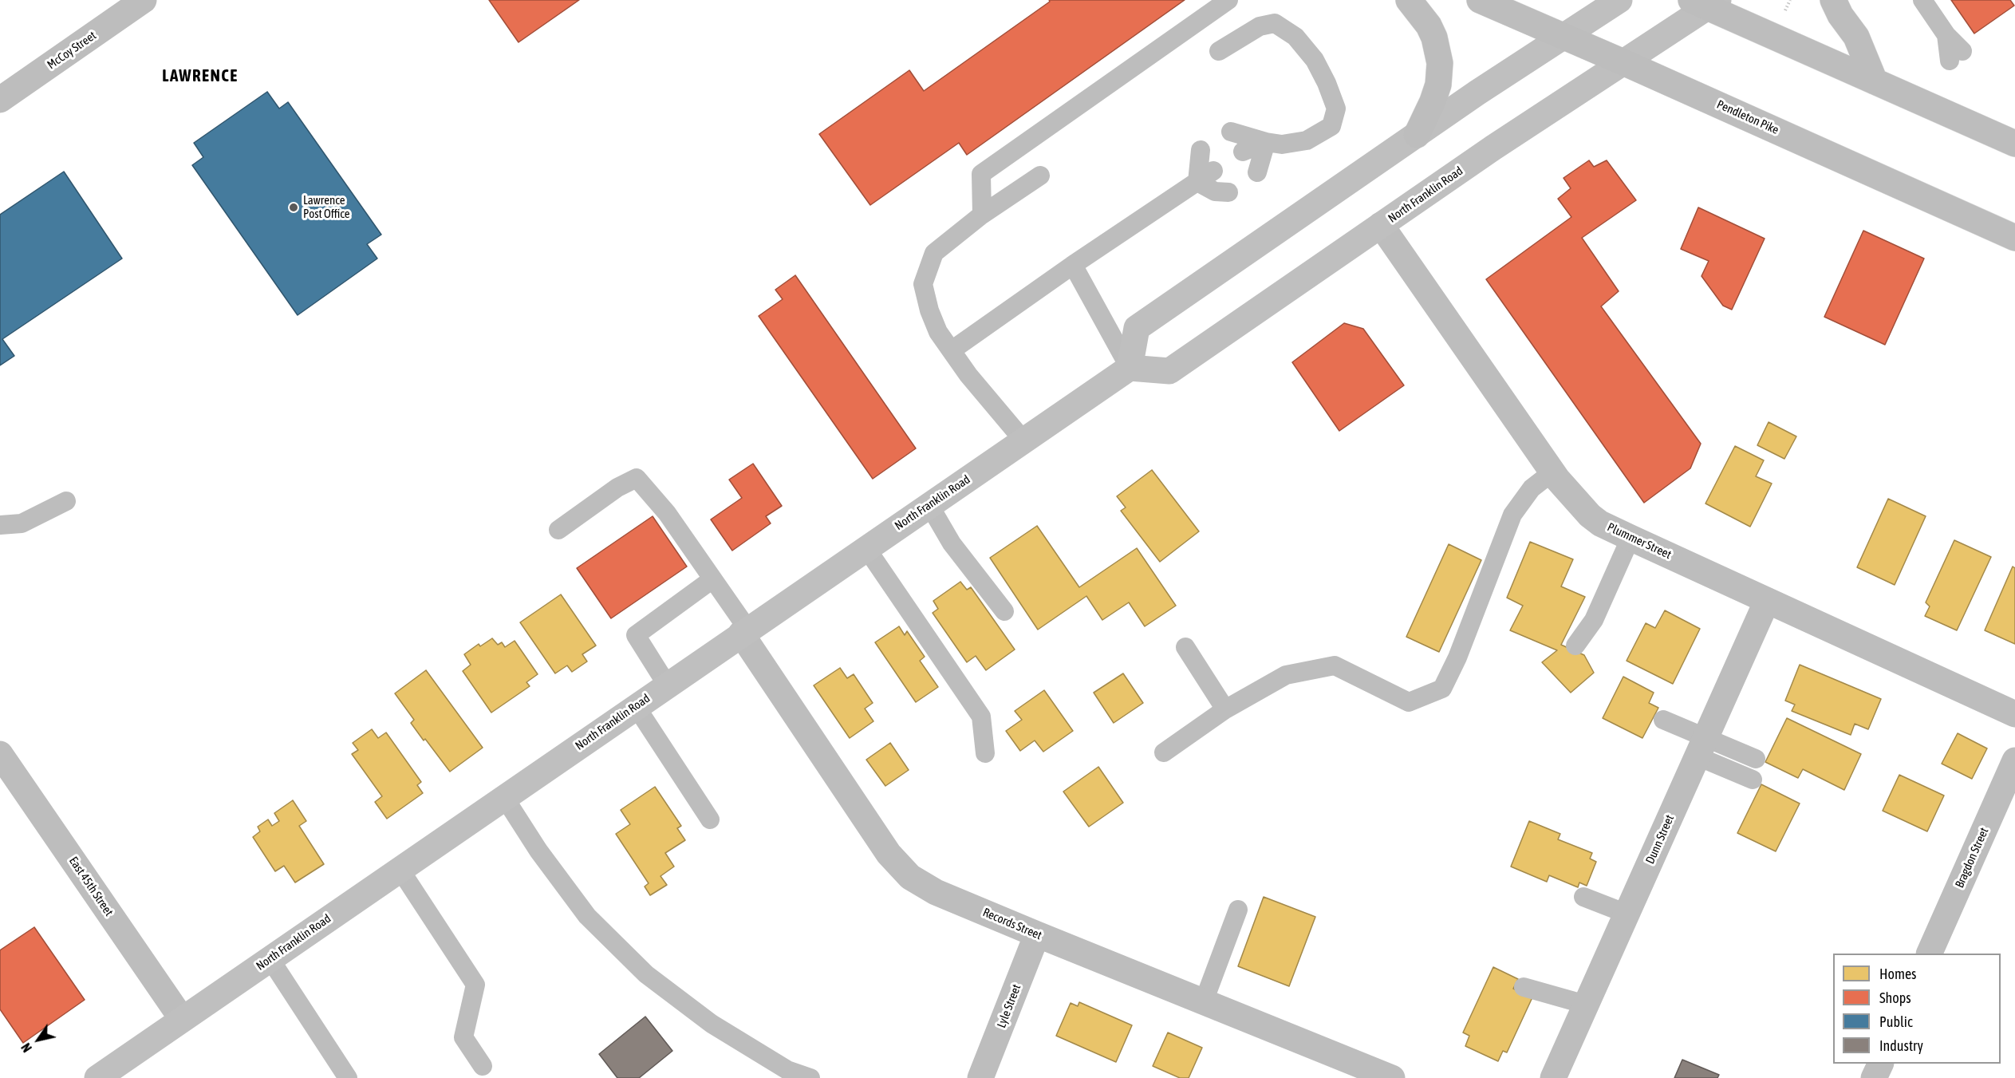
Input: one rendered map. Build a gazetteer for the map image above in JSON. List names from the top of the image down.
{
  "streets": {
    "main road": ["North Franklin Road"],
    "street": [
      "McCoy Street",
      "Pendleton Pike",
      "Plummer Street",
      "Dunn Street",
      "Bragdon Street",
      "East 45th Street",
      "Records Street",
      "Lyle Street"
    ]
  },
  "crossings": [
    ["Pendleton Pike", "North Franklin Road"],
    ["North Franklin Road", "Plummer Street"],
    ["North Franklin Road", "East 45th Street"],
    ["North Franklin Road", "Records Street"],
    ["Plummer Street", "Dunn Street"],
    ["Records Street", "Lyle Street"]
  ],
  "districts": ["LAWRENCE"],
  "places": ["Lawrence Post Office"],
  "legend": [
    "Homes",
    "Shops",
    "Public",
    "Industry"
  ],
  "north": "bottom left"
}
